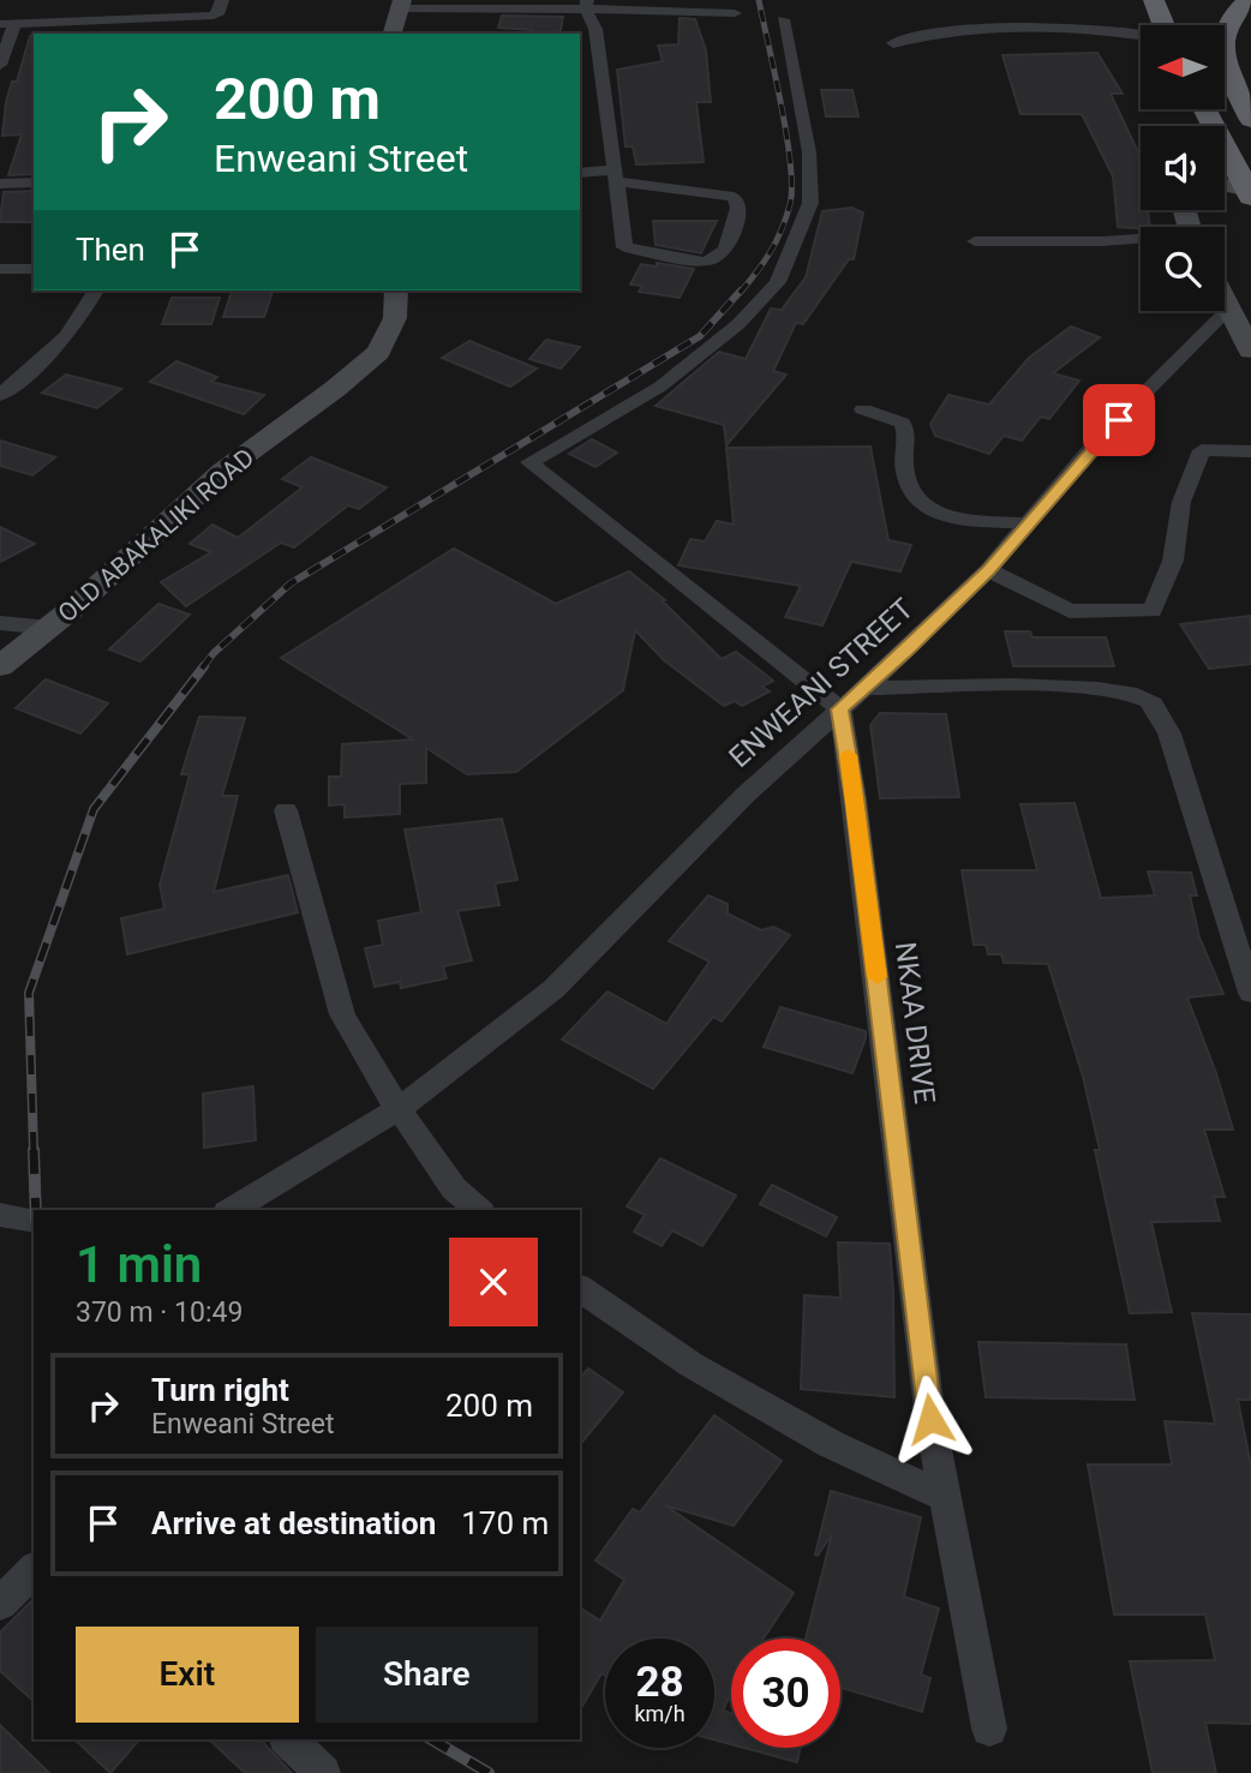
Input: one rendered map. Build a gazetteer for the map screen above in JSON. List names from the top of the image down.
{
  "streets": {
    "main road": ["OLD ABAKALIKI ROAD"],
    "street": ["ENWEANI STREET", "NKAA DRIVE"]
  },
  "crossings": [
    ["ENWEANI STREET", "NKAA DRIVE"]
  ],
  "north": "left",
  "page": {
    "turn": ["200 m", "Enweani Street"],
    "then": "Then",
    "heading": ["1 min", "370 m · 10:49"],
    "list": [
      {
        "name": "Turn right",
        "note": "Enweani Street",
        "value": "200 m"
      },
      {
        "name": "Arrive at destination",
        "value": "170 m"
      }
    ],
    "buttons": ["Exit", "Share"],
    "speed": "28 km/h",
    "limit": "30"
  }
}
